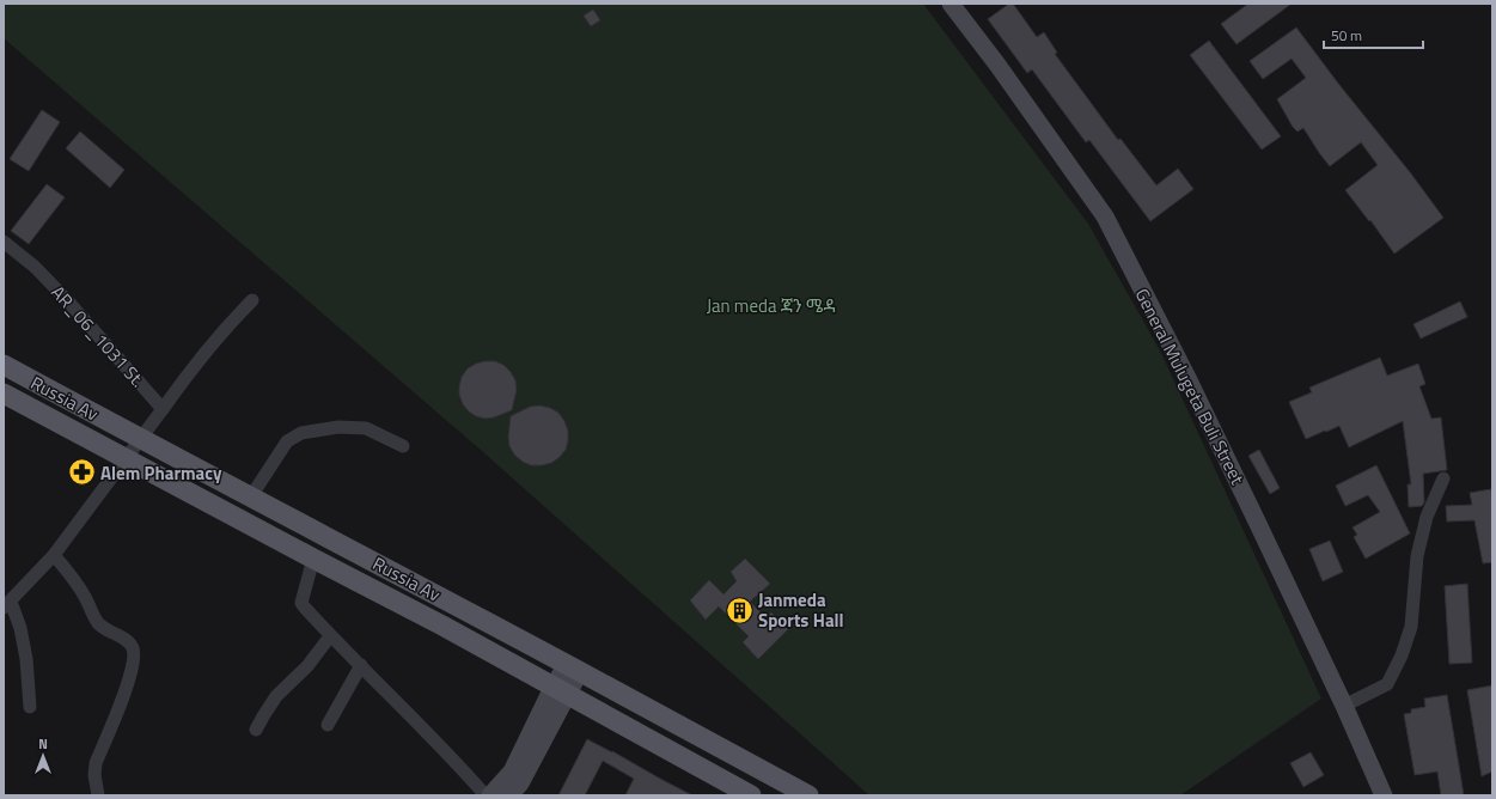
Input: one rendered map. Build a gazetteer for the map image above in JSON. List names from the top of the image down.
{
  "streets": {
    "main road": ["General Mulugeta Buli Street", "Russia Av"],
    "street": ["AR_06_1031 St."]
  },
  "parks": ["Jan meda ጃን ሜዳ"],
  "places": {
    "pharmacy": ["Alem Pharmacy"],
    "building": ["Janmeda Sports Hall"]
  },
  "scale_bar": "50 m",
  "north": "top"
}
